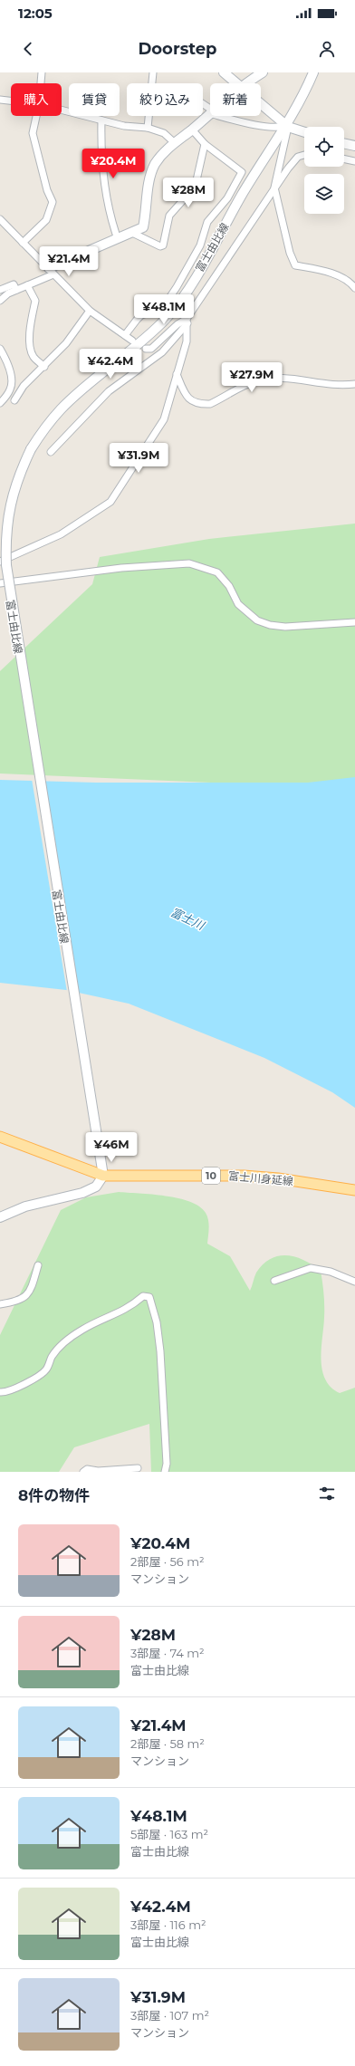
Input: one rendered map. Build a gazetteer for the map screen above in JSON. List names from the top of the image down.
{
  "streets": {
    "main road": ["富士由比線", "10", "富士川身延線"]
  },
  "crossings": [
    ["富士由比線", "富士川身延線"]
  ],
  "water": ["富士川"],
  "page": {
    "status": "12:05",
    "header": "Doorstep",
    "chip": [
      "購入",
      "賃貸",
      "絞り込み",
      "新着"
    ],
    "price": [
      "¥20.4M",
      "¥28M",
      "¥21.4M",
      "¥48.1M",
      "¥42.4M",
      "¥27.9M",
      "¥31.9M",
      "¥46M"
    ],
    "heading": "8件の物件",
    "list": [
      {
        "name": "¥20.4M",
        "note": "2部屋 · 56 m² · マンション"
      },
      {
        "name": "¥28M",
        "note": "3部屋 · 74 m² · 富士由比線"
      },
      {
        "name": "¥21.4M",
        "note": "2部屋 · 58 m² · マンション"
      },
      {
        "name": "¥48.1M",
        "note": "5部屋 · 163 m² · 富士由比線"
      },
      {
        "name": "¥42.4M",
        "note": "3部屋 · 116 m² · 富士由比線"
      },
      {
        "name": "¥31.9M",
        "note": "3部屋 · 107 m² · マンション"
      }
    ]
  }
}
